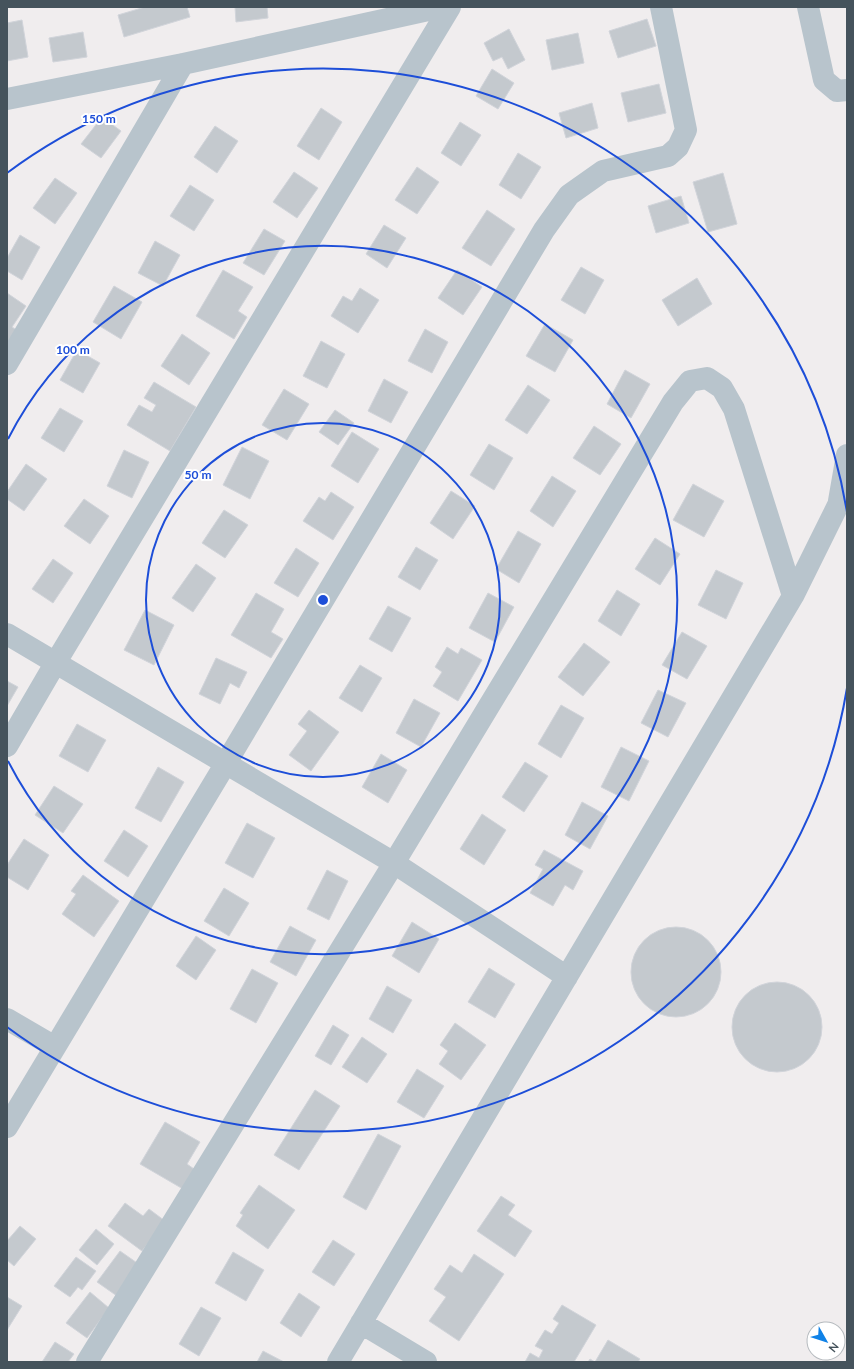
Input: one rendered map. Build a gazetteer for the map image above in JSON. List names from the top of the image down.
{
  "north": "bottom right",
  "rings": ["150 m", "100 m", "50 m"]
}
